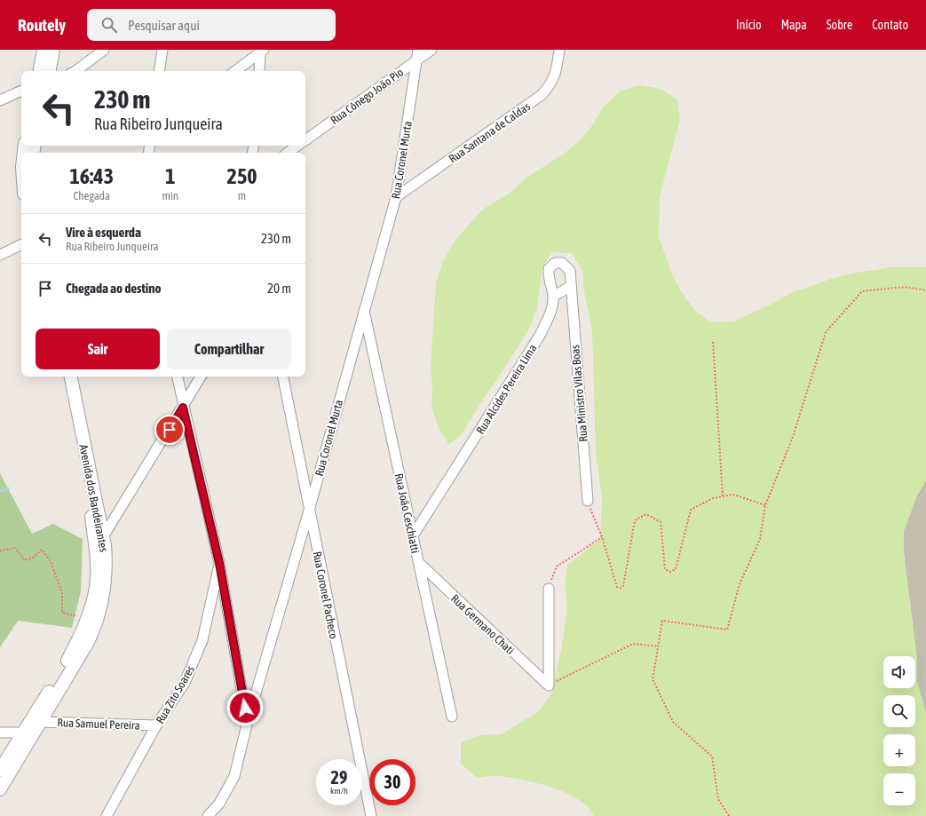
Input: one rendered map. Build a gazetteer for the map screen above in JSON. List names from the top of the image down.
{
  "streets": {
    "street": [
      "Rua Cônego João Pio",
      "Rua Santana de Caldas",
      "Rua Coronel Murta",
      "Rua Alcides Pereira Lima",
      "Rua Ministro Vilas Boas",
      "Avenida dos Bandeirantes",
      "Rua João Ceschiatti",
      "Rua Coronel Pacheco",
      "Rua Germano Chati",
      "Rua Zito Soares",
      "Rua Samuel Pereira"
    ]
  },
  "crossings": [
    ["Rua Cônego João Pio", "Rua Coronel Murta"],
    ["Rua Santana de Caldas", "Rua Coronel Murta"],
    ["Rua Coronel Murta", "Rua João Ceschiatti"],
    ["Rua Coronel Murta", "Rua Coronel Pacheco"],
    ["Rua Alcides Pereira Lima", "Rua Ministro Vilas Boas"],
    ["Rua Alcides Pereira Lima", "Rua João Ceschiatti"],
    ["Avenida dos Bandeirantes", "Rua Samuel Pereira"],
    ["Rua João Ceschiatti", "Rua Germano Chati"],
    ["Rua Zito Soares", "Rua Samuel Pereira"]
  ],
  "page": {
    "header": "Routely",
    "search": "Pesquisar aqui",
    "nav": [
      "Início",
      "Mapa",
      "Sobre",
      "Contato"
    ],
    "turn": ["230 m", "Rua Ribeiro Junqueira"],
    "eta": [
      "16:43",
      "Chegada",
      "1",
      "min",
      "250",
      "m"
    ],
    "list": [
      {
        "name": "Vire à esquerda",
        "note": "Rua Ribeiro Junqueira",
        "value": "230 m"
      },
      {
        "name": "Chegada ao destino",
        "value": "20 m"
      }
    ],
    "buttons": ["Sair", "Compartilhar"],
    "map_buttons": ["+", "−"],
    "speed": "29 km/h",
    "limit": "30"
  }
}
